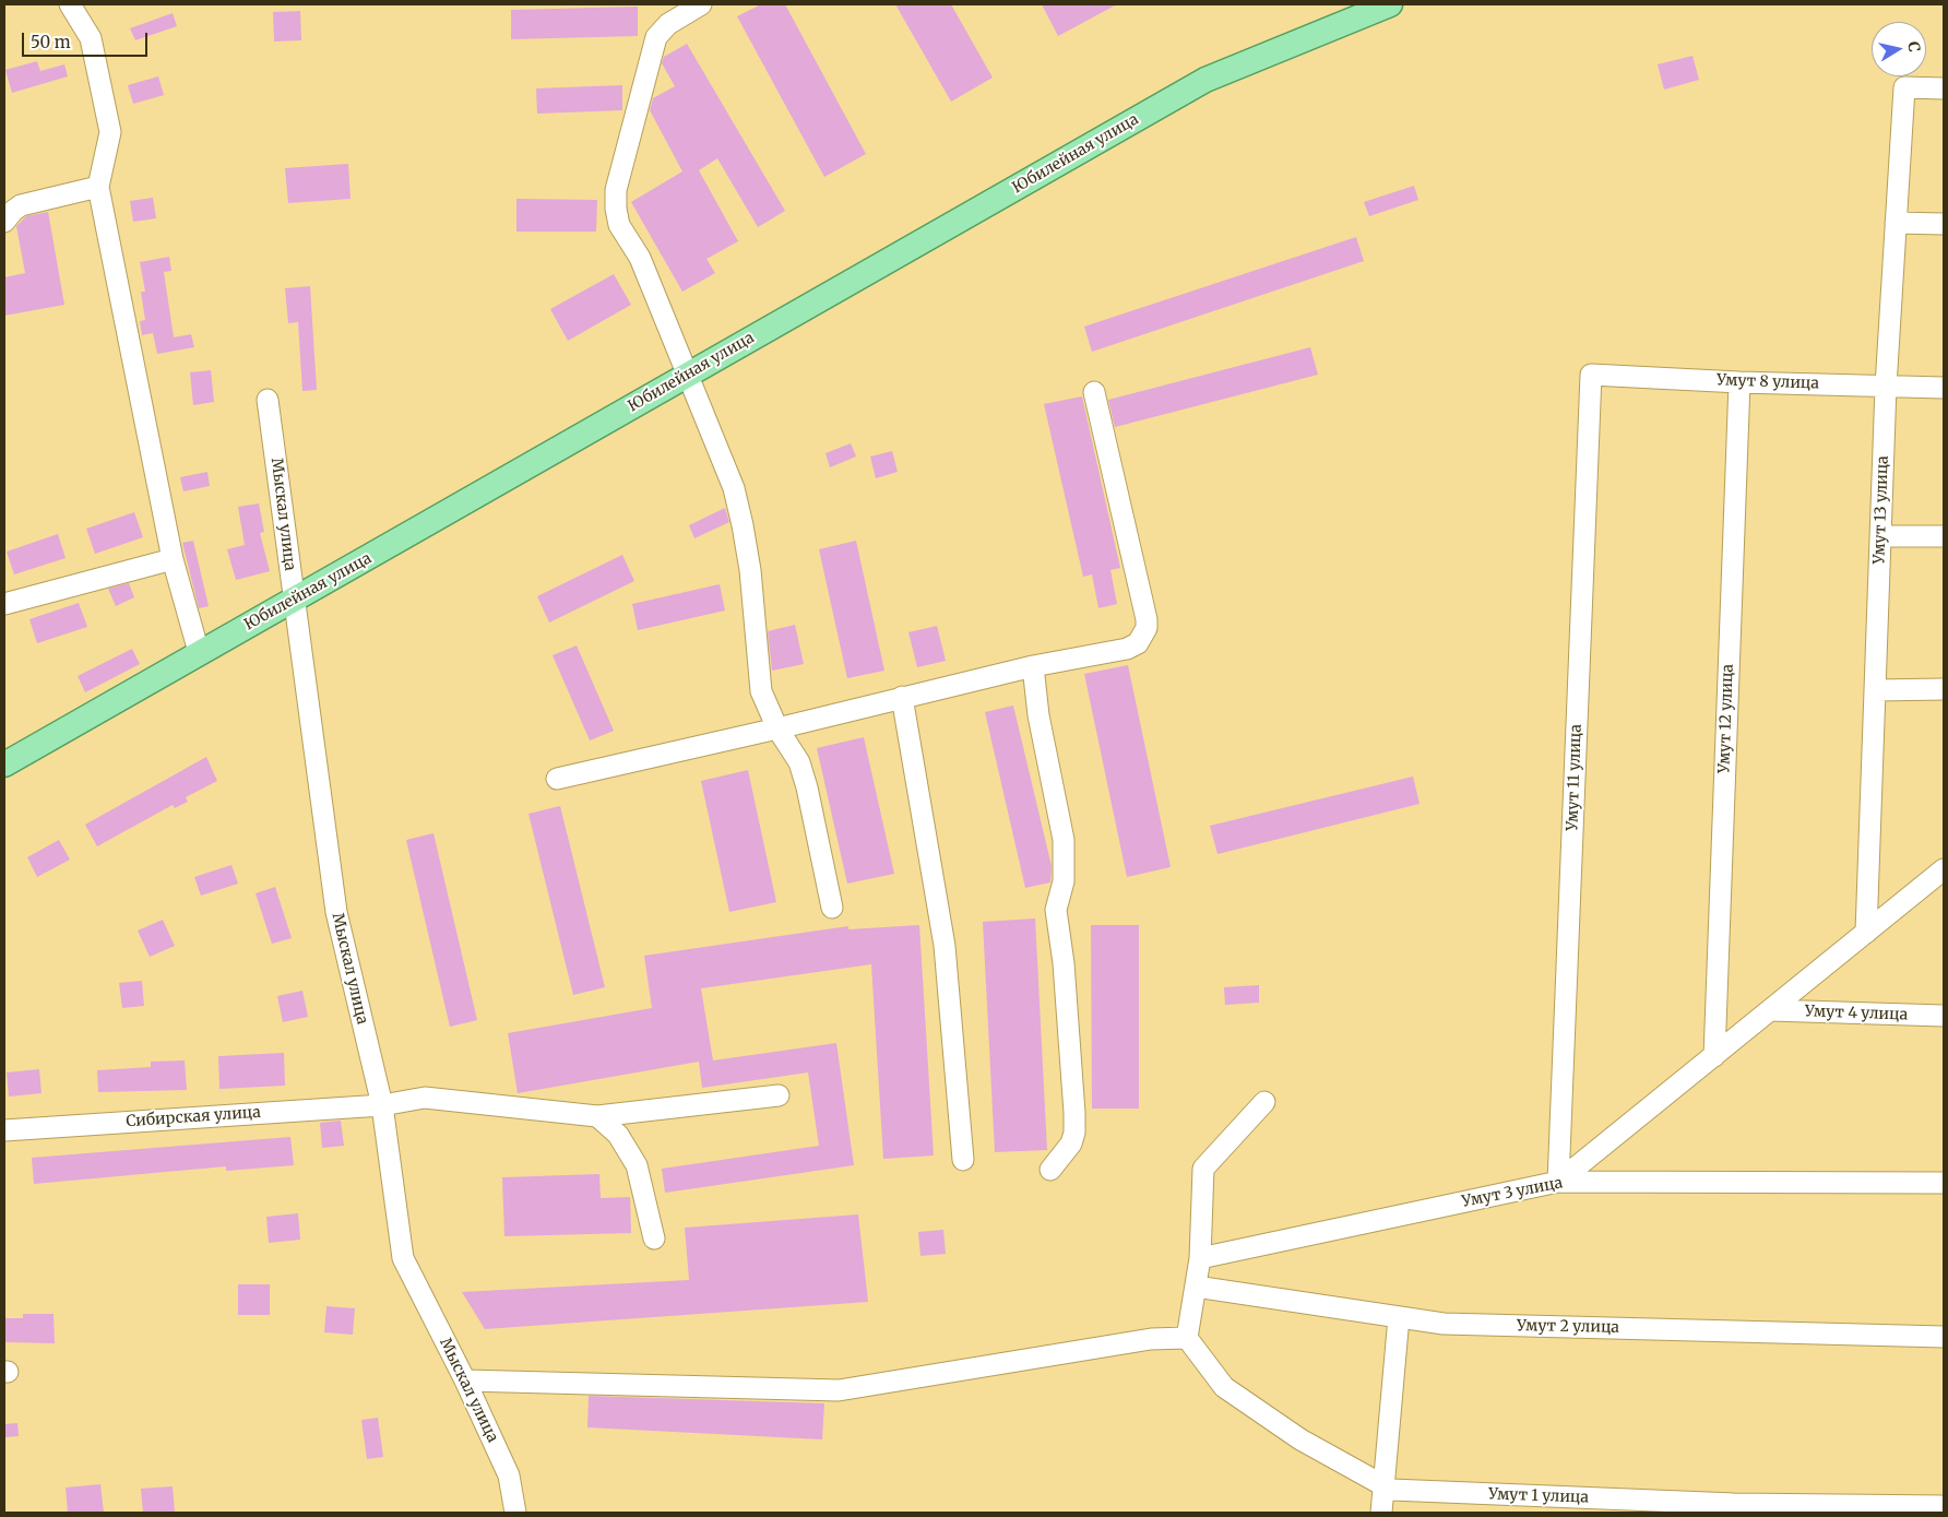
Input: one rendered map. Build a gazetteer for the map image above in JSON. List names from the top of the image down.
{
  "streets": {
    "main road": ["Юбилейная улица"],
    "street": [
      "Умут 8 улица",
      "Умут 13 улица",
      "Мыскал улица",
      "Умут 12 улица",
      "Умут 11 улица",
      "Умут 4 улица",
      "Сибирская улица",
      "Умут 3 улица",
      "Умут 2 улица",
      "Умут 1 улица"
    ]
  },
  "crossings": [
    ["Юбилейная улица", "Мыскал улица"],
    ["Умут 8 улица", "Умут 13 улица"],
    ["Умут 8 улица", "Умут 12 улица"],
    ["Умут 8 улица", "Умут 11 улица"],
    ["Мыскал улица", "Сибирская улица"],
    ["Умут 11 улица", "Умут 3 улица"]
  ],
  "scale_bar": "50 m",
  "north": "right"
}
